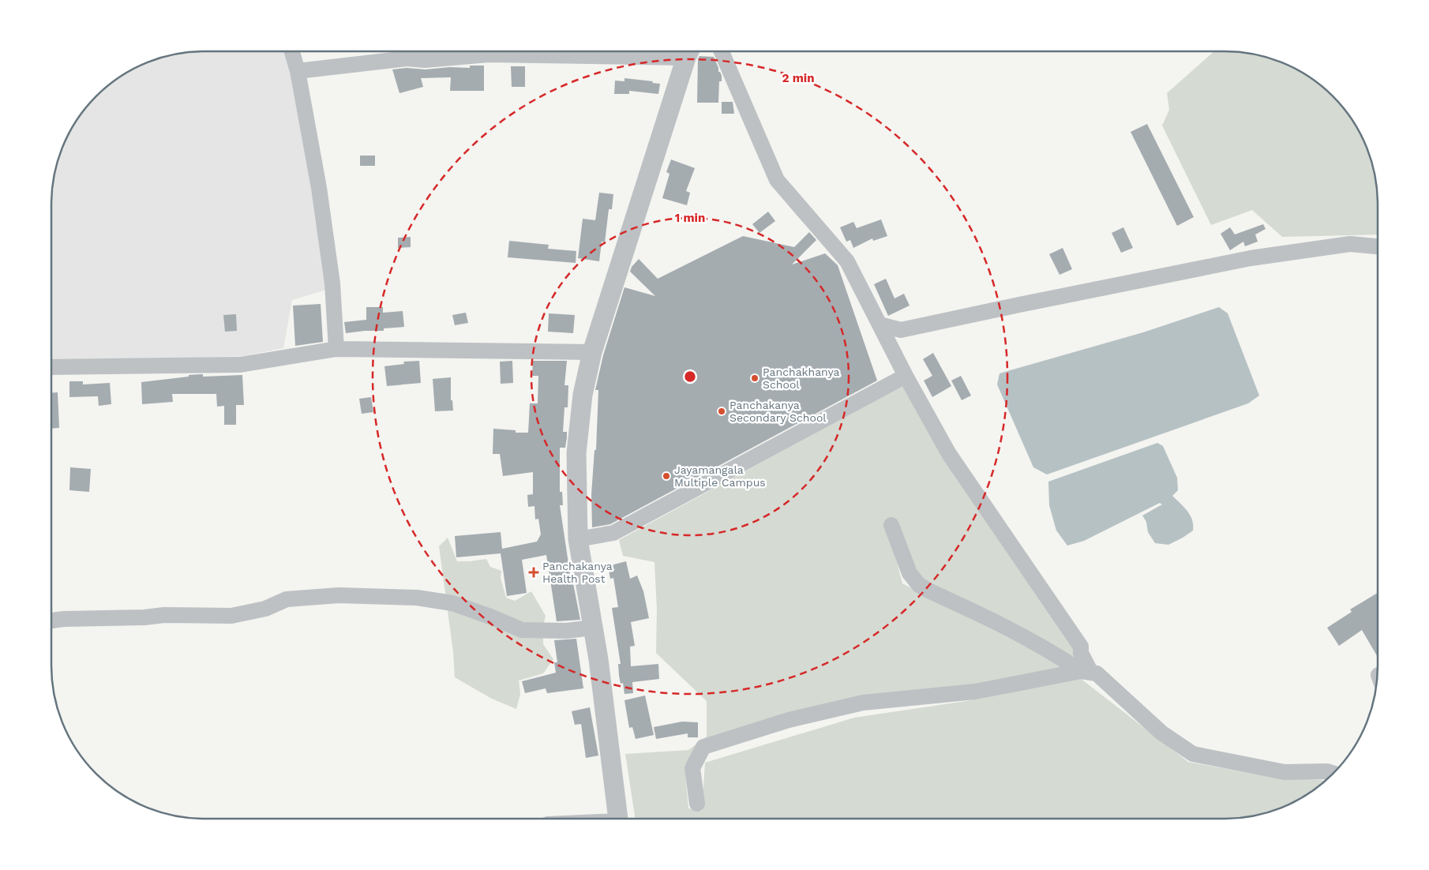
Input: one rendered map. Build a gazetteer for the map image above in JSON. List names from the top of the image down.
{
  "places": {
    "other": ["Panchakhanya School", "Panchakanya Secondary School", "Jayamangala Multiple Campus"],
    "health": ["Panchakanya Health Post"]
  },
  "rings": ["2 min", "1 min"]
}
